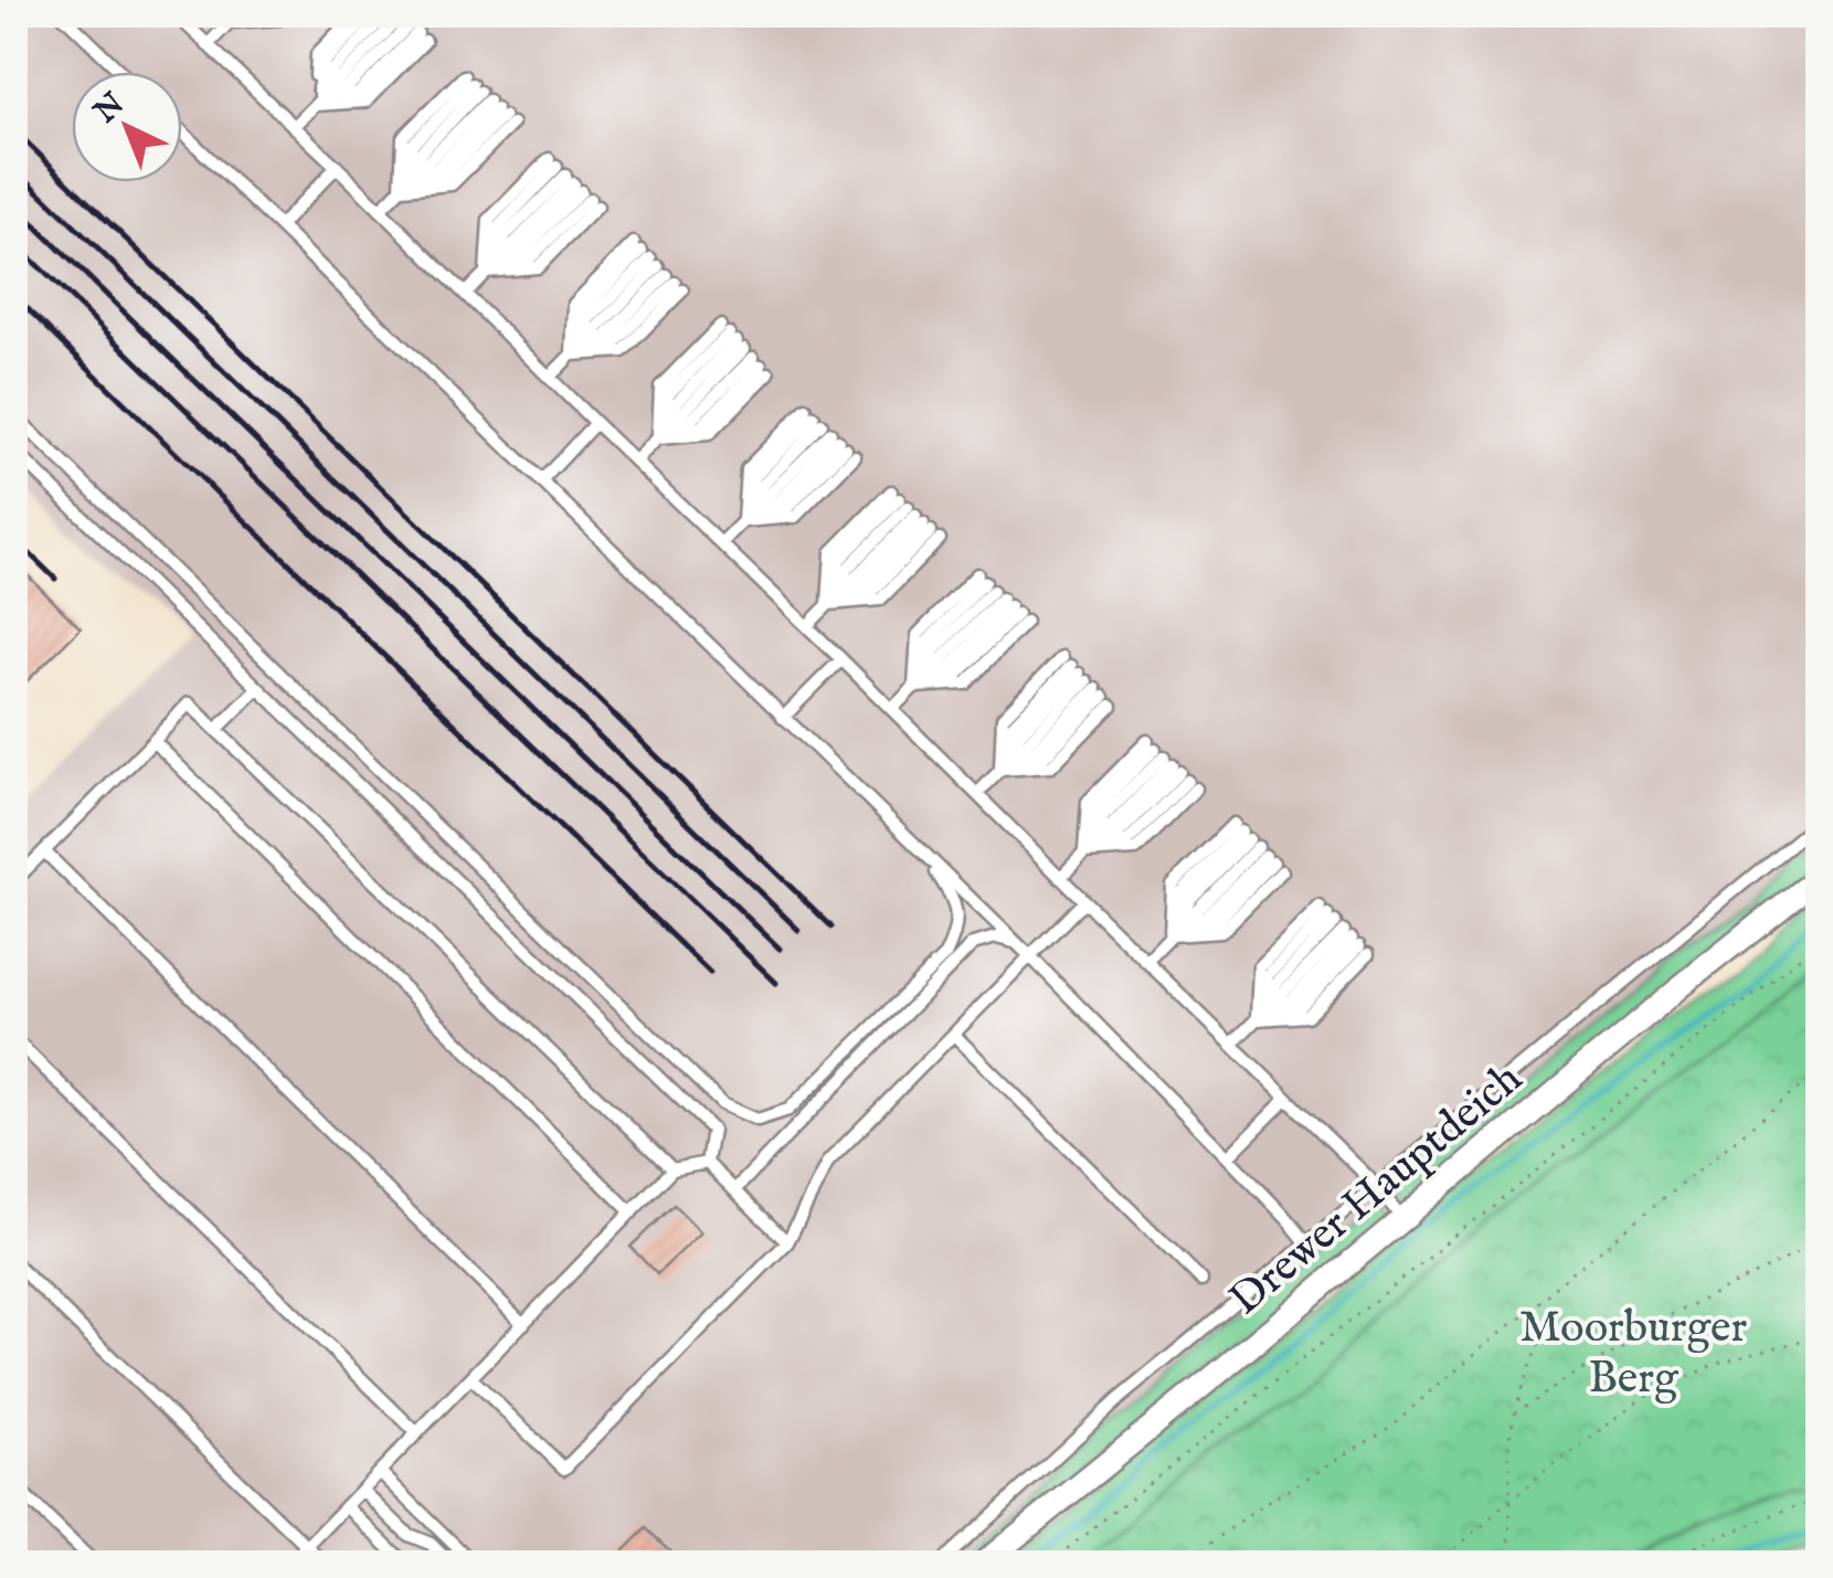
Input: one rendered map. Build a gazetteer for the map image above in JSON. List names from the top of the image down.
{
  "streets": {
    "street": ["Drewer Hauptdeich"]
  },
  "parks": ["Moorburger Berg"],
  "north": "top left"
}
